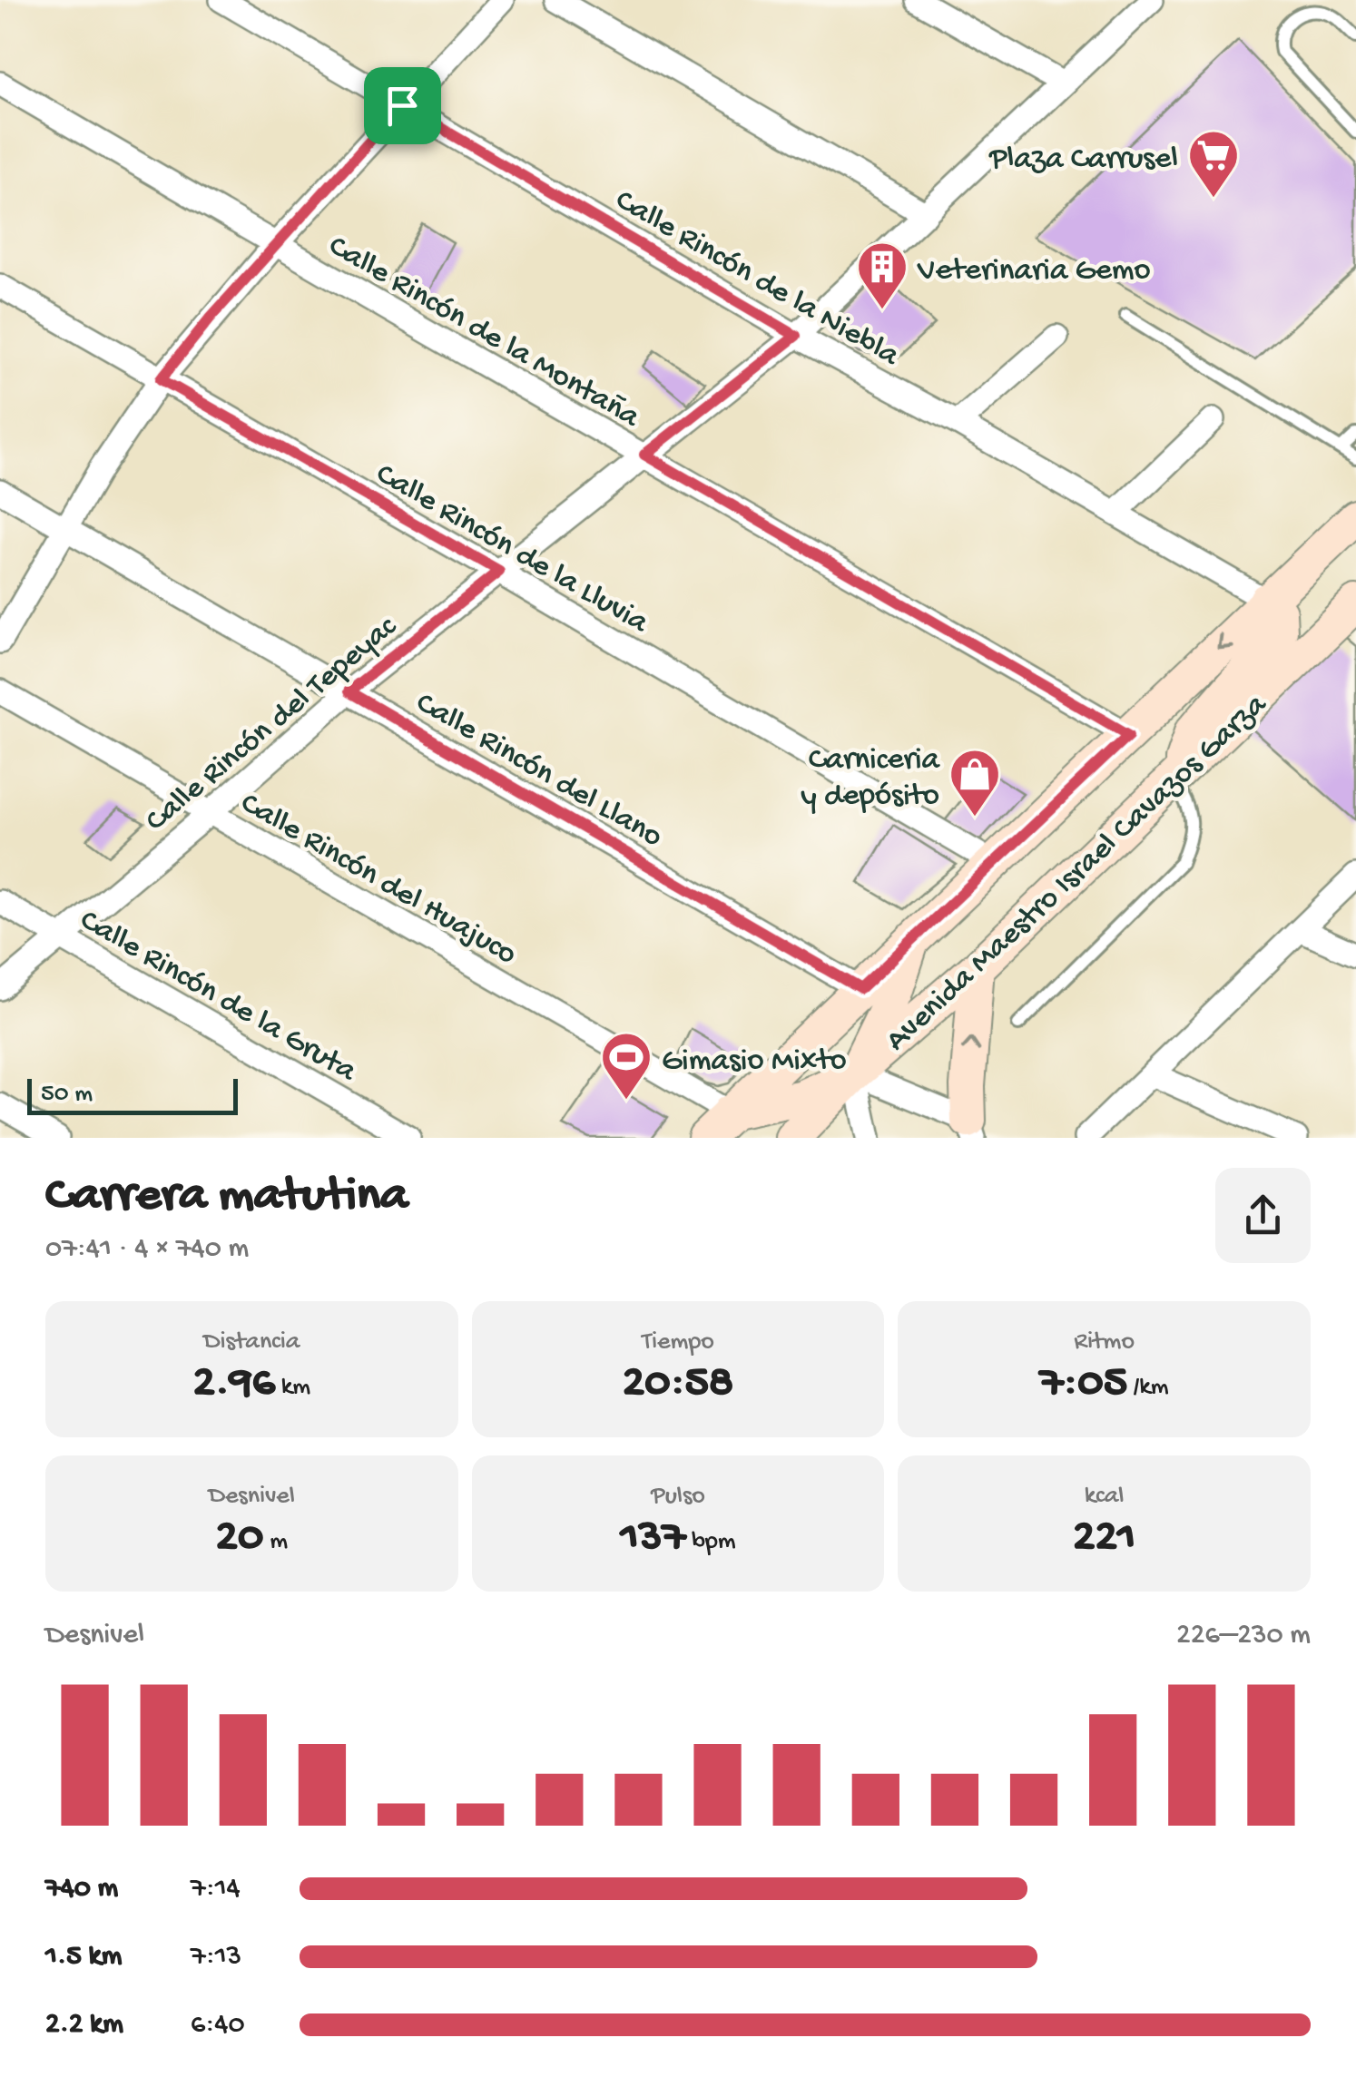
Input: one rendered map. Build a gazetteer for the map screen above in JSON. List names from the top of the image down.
{
  "streets": {
    "main road": ["Avenida Maestro Israel Cavazos Garza"],
    "street": [
      "Calle Rincón de la Niebla",
      "Calle Rincón de la Montaña",
      "Calle Rincón de la Lluvia",
      "Calle Rincón del Tepeyac",
      "Calle Rincón del Llano",
      "Calle Rincón del Huajuco",
      "Calle Rincón de la Gruta"
    ]
  },
  "crossings": [
    ["Calle Rincón de la Niebla", "Calle Rincón del Tepeyac"],
    ["Calle Rincón de la Niebla", "Avenida Maestro Israel Cavazos Garza"],
    ["Calle Rincón de la Montaña", "Calle Rincón del Tepeyac"],
    ["Calle Rincón de la Montaña", "Avenida Maestro Israel Cavazos Garza"],
    ["Calle Rincón de la Lluvia", "Calle Rincón del Tepeyac"],
    ["Calle Rincón de la Lluvia", "Avenida Maestro Israel Cavazos Garza"],
    ["Calle Rincón del Tepeyac", "Calle Rincón del Llano"],
    ["Calle Rincón del Tepeyac", "Calle Rincón del Huajuco"],
    ["Calle Rincón del Tepeyac", "Calle Rincón de la Gruta"],
    ["Calle Rincón del Llano", "Avenida Maestro Israel Cavazos Garza"],
    ["Avenida Maestro Israel Cavazos Garza", "Calle Rincón del Huajuco"]
  ],
  "places": {
    "supermarket": ["Plaza Carrusel"],
    "building": ["Veterinaria Gemo"],
    "shop": ["Carniceria y depósito"],
    "sports": ["Gimasio Mixto"]
  },
  "scale_bar": "50 m",
  "page": {
    "scale": "50 m",
    "heading": ["Carrera matutina", "07:41 · 4 × 740 m"],
    "stats": [
      ["Distancia", "2.96 km"],
      ["Tiempo", "20:58"],
      ["Ritmo", "7:05 /km"],
      ["Desnivel", "20 m"],
      ["Pulso", "137 bpm"],
      ["kcal", "221"]
    ],
    "chart": ["Desnivel", "226–230 m"],
    "list": [
      {
        "name": "740 m",
        "note": "7:14"
      },
      {
        "name": "1.5 km",
        "note": "7:13"
      },
      {
        "name": "2.2 km",
        "note": "6:40"
      }
    ]
  }
}
